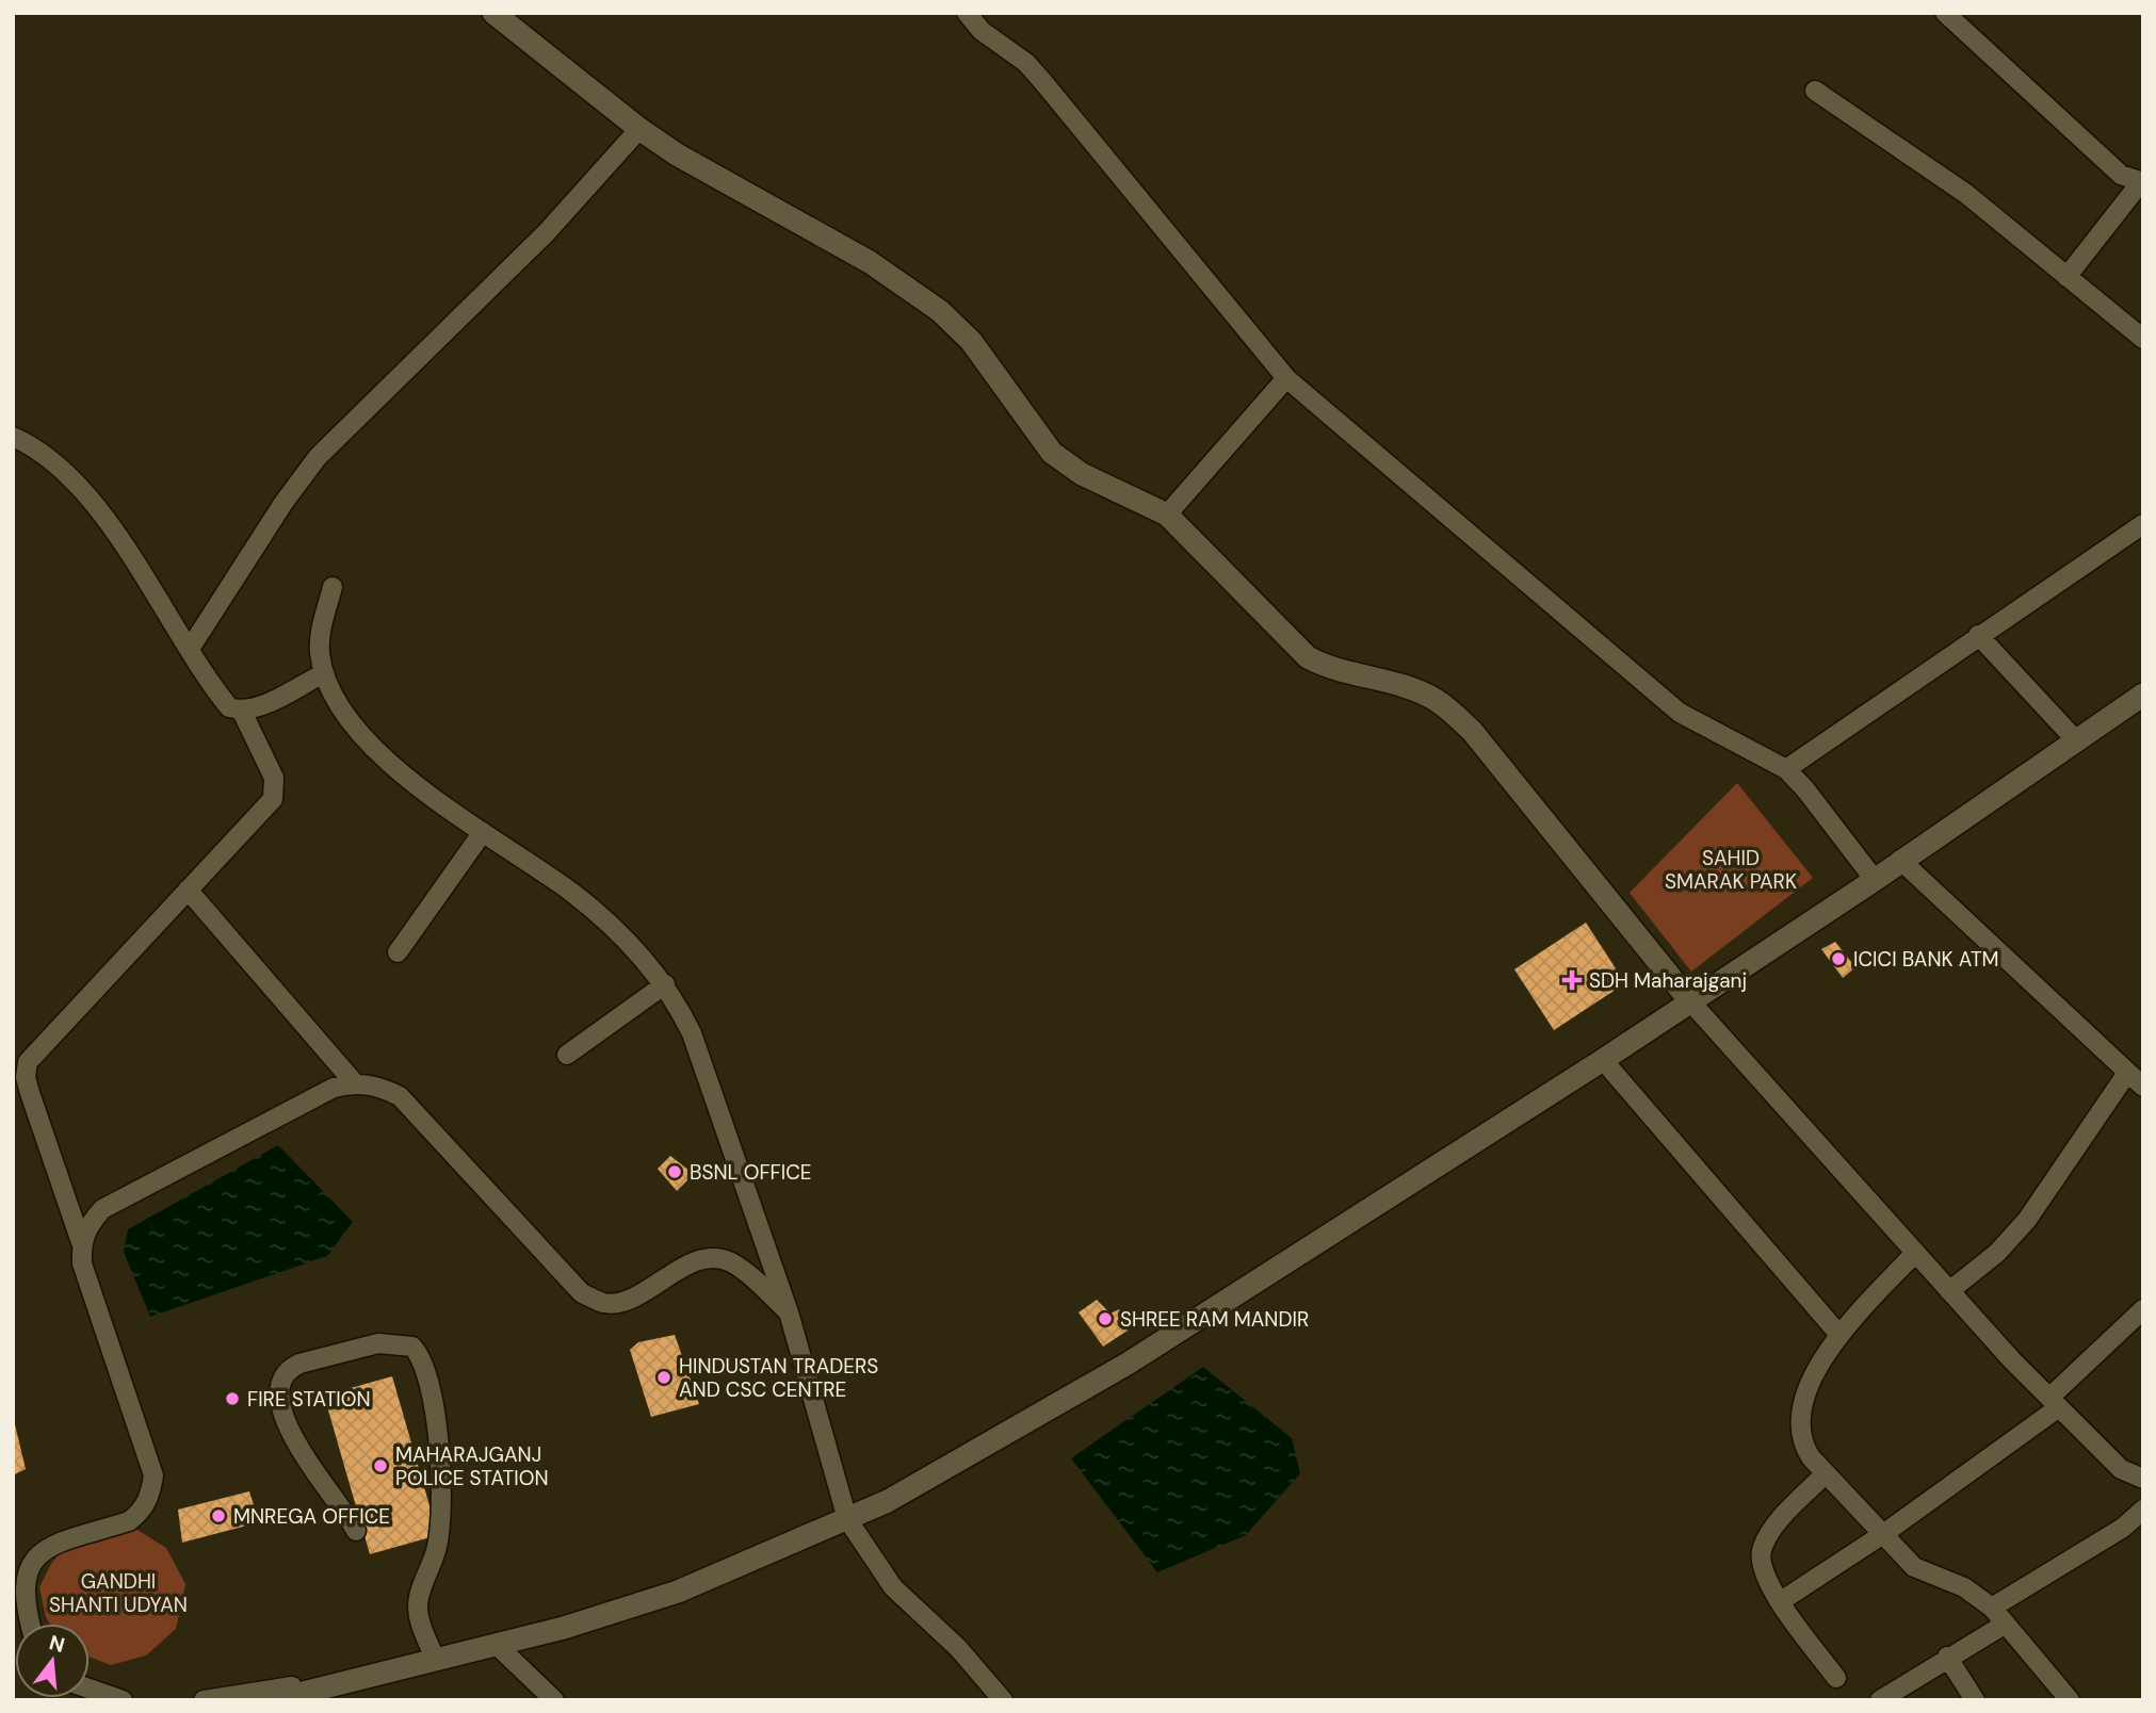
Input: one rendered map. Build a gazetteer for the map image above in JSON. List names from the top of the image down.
{
  "parks": ["SAHID SMARAK PARK", "GANDHI SHANTI UDYAN"],
  "places": {
    "other": [
      "ICICI BANK ATM",
      "BSNL OFFICE",
      "SHREE RAM MANDIR",
      "HINDUSTAN TRADERS AND CSC CENTRE",
      "FIRE STATION",
      "MAHARAJGANJ POLICE STATION",
      "MNREGA OFFICE"
    ],
    "health": ["SDH Maharajganj"]
  },
  "north": "top"
}
